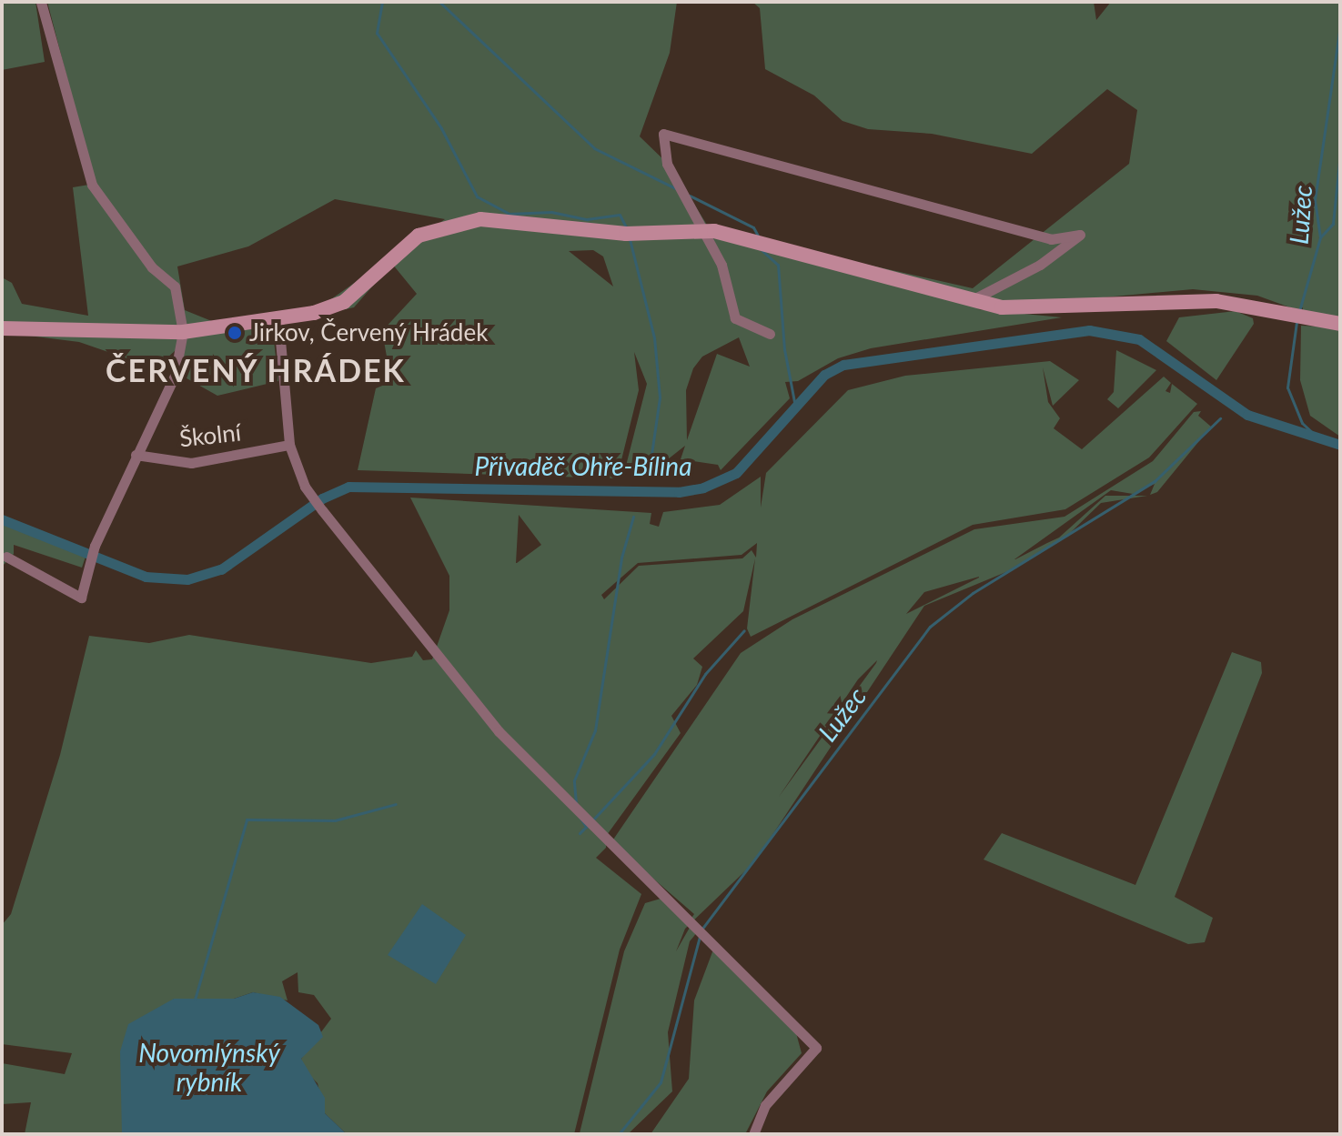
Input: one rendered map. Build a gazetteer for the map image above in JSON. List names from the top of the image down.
{
  "streets": {
    "street": ["Školní"]
  },
  "districts": ["ČERVENÝ HRÁDEK"],
  "water": ["Lužec", "Přivaděč Ohře-Bílina", "Novomlýnský rybník"],
  "places": ["Jirkov, Červený Hrádek"]
}
